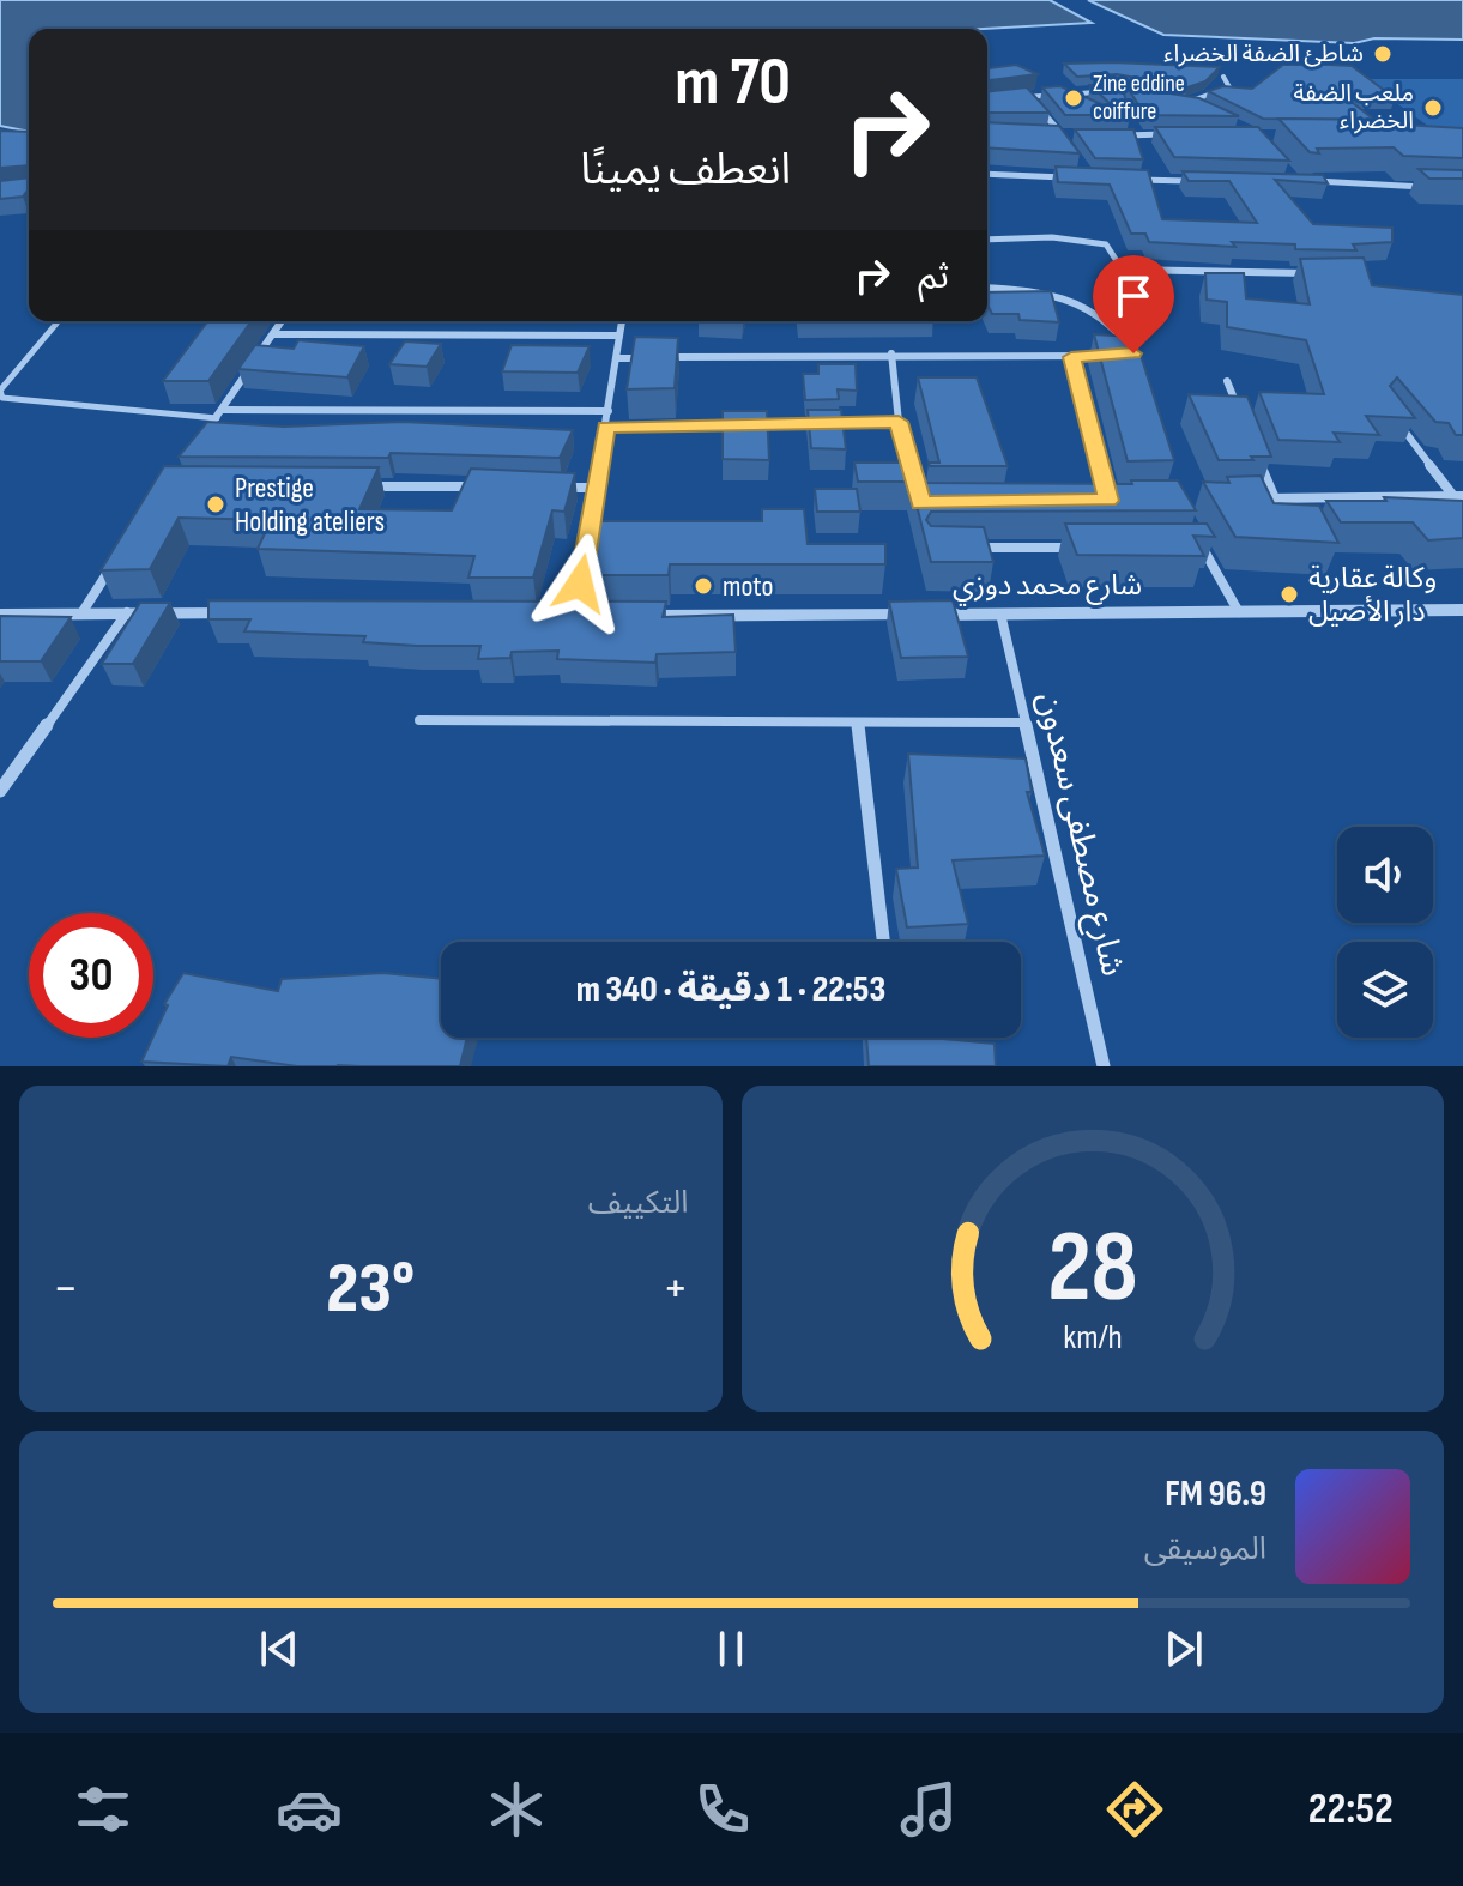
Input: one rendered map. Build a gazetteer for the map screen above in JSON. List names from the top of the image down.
{
  "streets": {
    "street": ["شارع محمد دوزي", "شارع مصطفى سعدون"]
  },
  "crossings": [
    ["شارع محمد دوزي", "شارع مصطفى سعدون"]
  ],
  "places": [
    "شاطئ الضفة الخضراء",
    "Zine eddine coiffure",
    "ملعب الضفة الخضراء",
    "Prestige Holding ateliers",
    "moto",
    "وكالة عقارية دار الأصيل"
  ],
  "page": {
    "turn": ["70 m", "انعطف يمينًا"],
    "then": "ثم",
    "limit": "30",
    "trip": "22:53 · 1 دقيقة · 340 m",
    "tile": "التكييف",
    "heat": ["−", "23°", "+"],
    "song": ["96.9 FM", "الموسيقى"],
    "tabs": "22:52",
    "gauge": ["28", "km/h"]
  }
}
